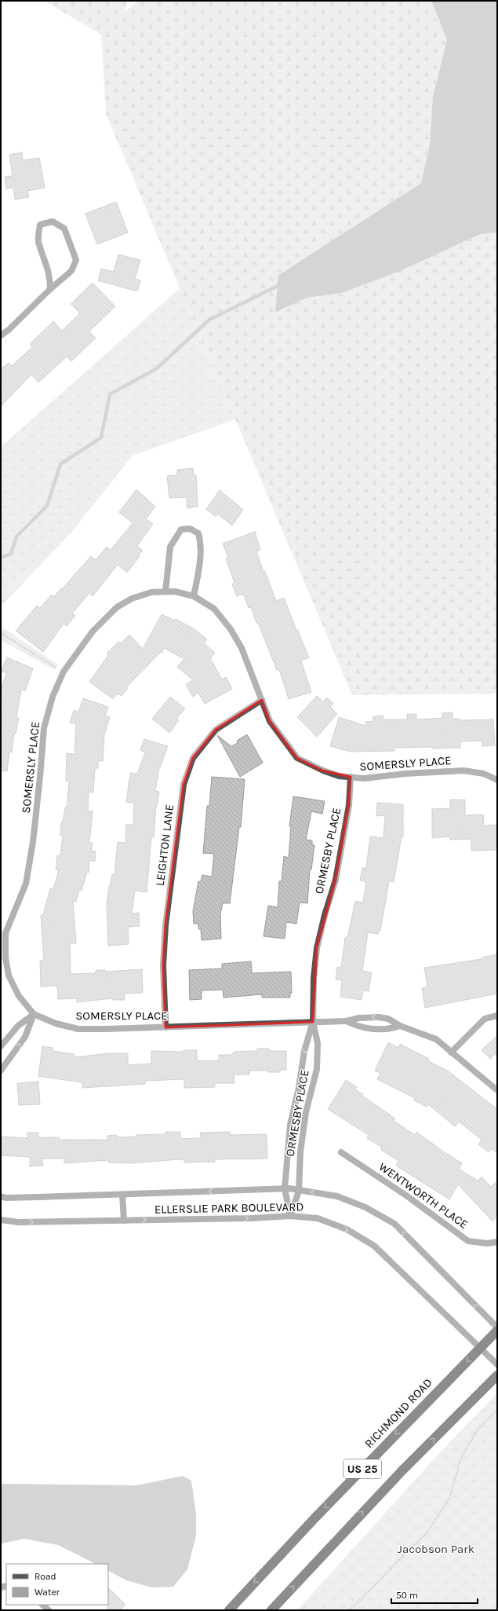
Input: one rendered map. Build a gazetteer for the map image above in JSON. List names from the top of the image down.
{
  "streets": {
    "highway": ["RICHMOND ROAD", "US 25"],
    "street": [
      "SOMERSLY PLACE",
      "LEIGHTON LANE",
      "ORMESBY PLACE",
      "WENTWORTH PLACE",
      "ELLERSLIE PARK BOULEVARD"
    ]
  },
  "crossings": [
    ["SOMERSLY PLACE", "LEIGHTON LANE"],
    ["SOMERSLY PLACE", "ORMESBY PLACE"],
    ["ORMESBY PLACE", "ELLERSLIE PARK BOULEVARD"],
    ["ELLERSLIE PARK BOULEVARD", "RICHMOND ROAD"]
  ],
  "parks": ["Jacobson Park"],
  "legend": ["Road", "Water"],
  "scale_bar": "50 m"
}
